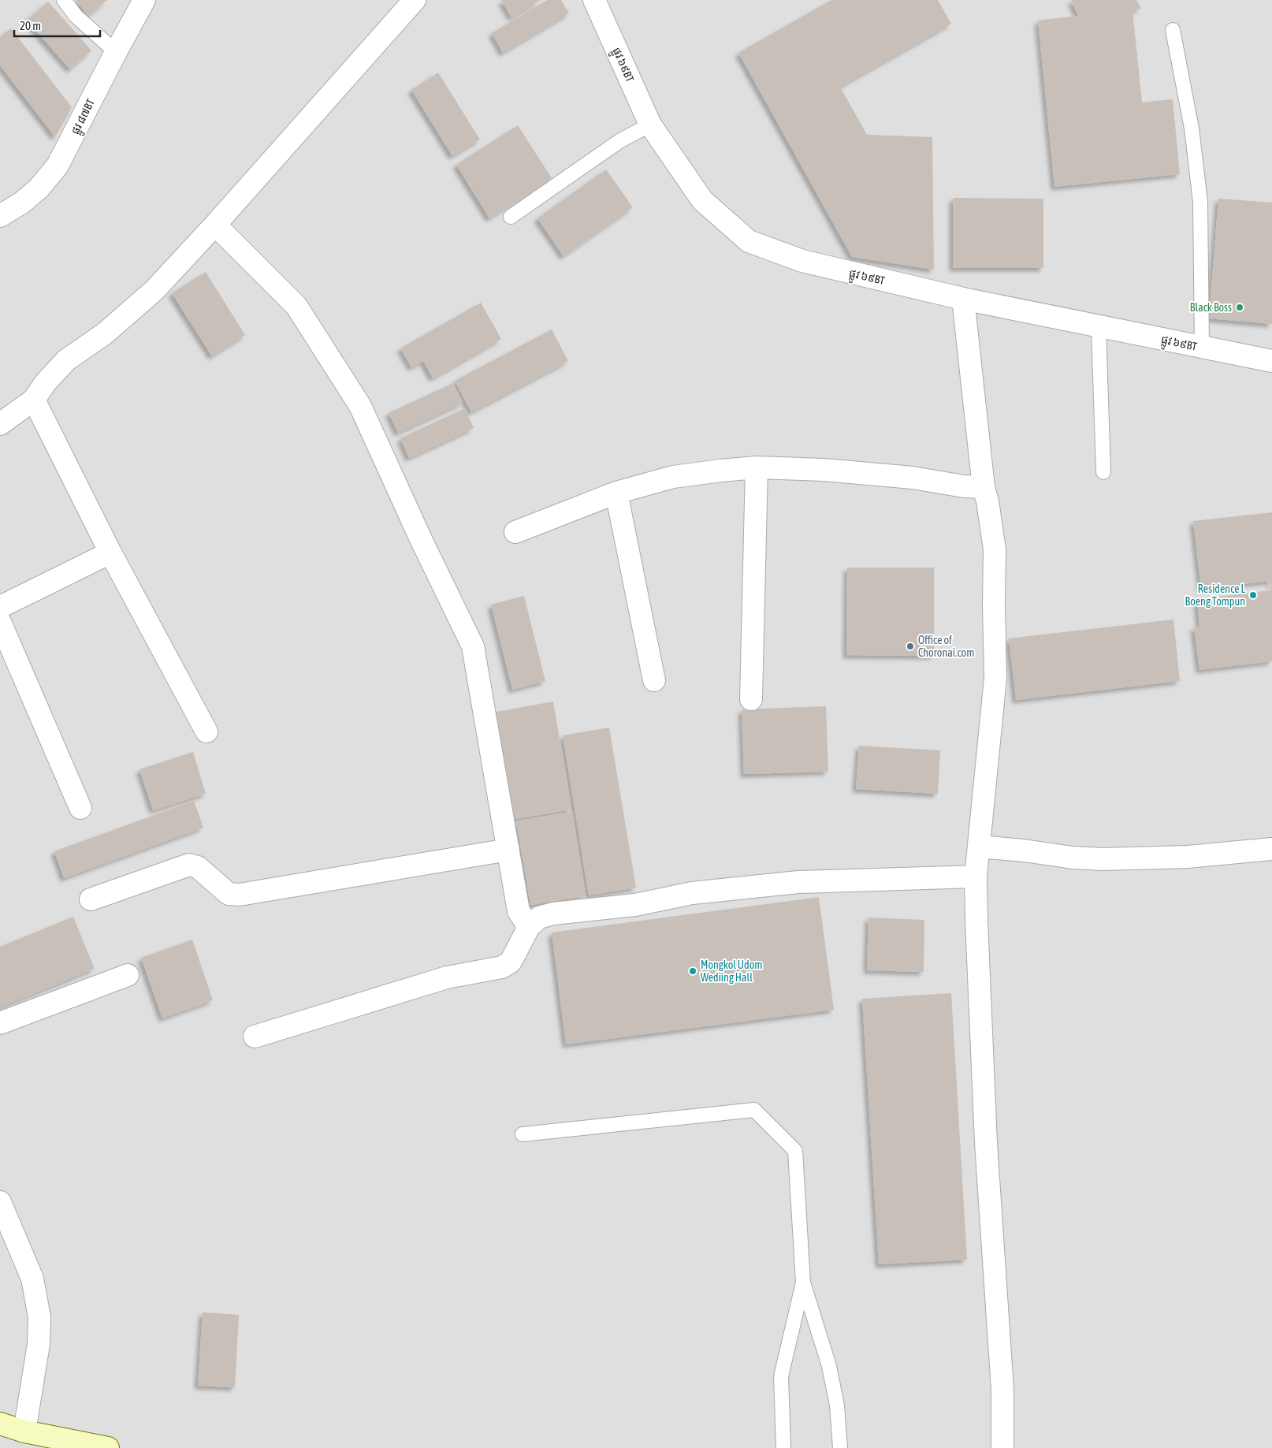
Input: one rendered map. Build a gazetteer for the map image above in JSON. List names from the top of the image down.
{
  "streets": {
    "street": ["ផ្លូវ ៦៩BT", "ផ្លូវ ៨៧BT"]
  },
  "places": [
    "Black Boss",
    "Residence L Boeng Tompun",
    "Office of Choronai.com",
    "Mongkol Udom Wediing Hall"
  ],
  "scale_bar": "20 m"
}
